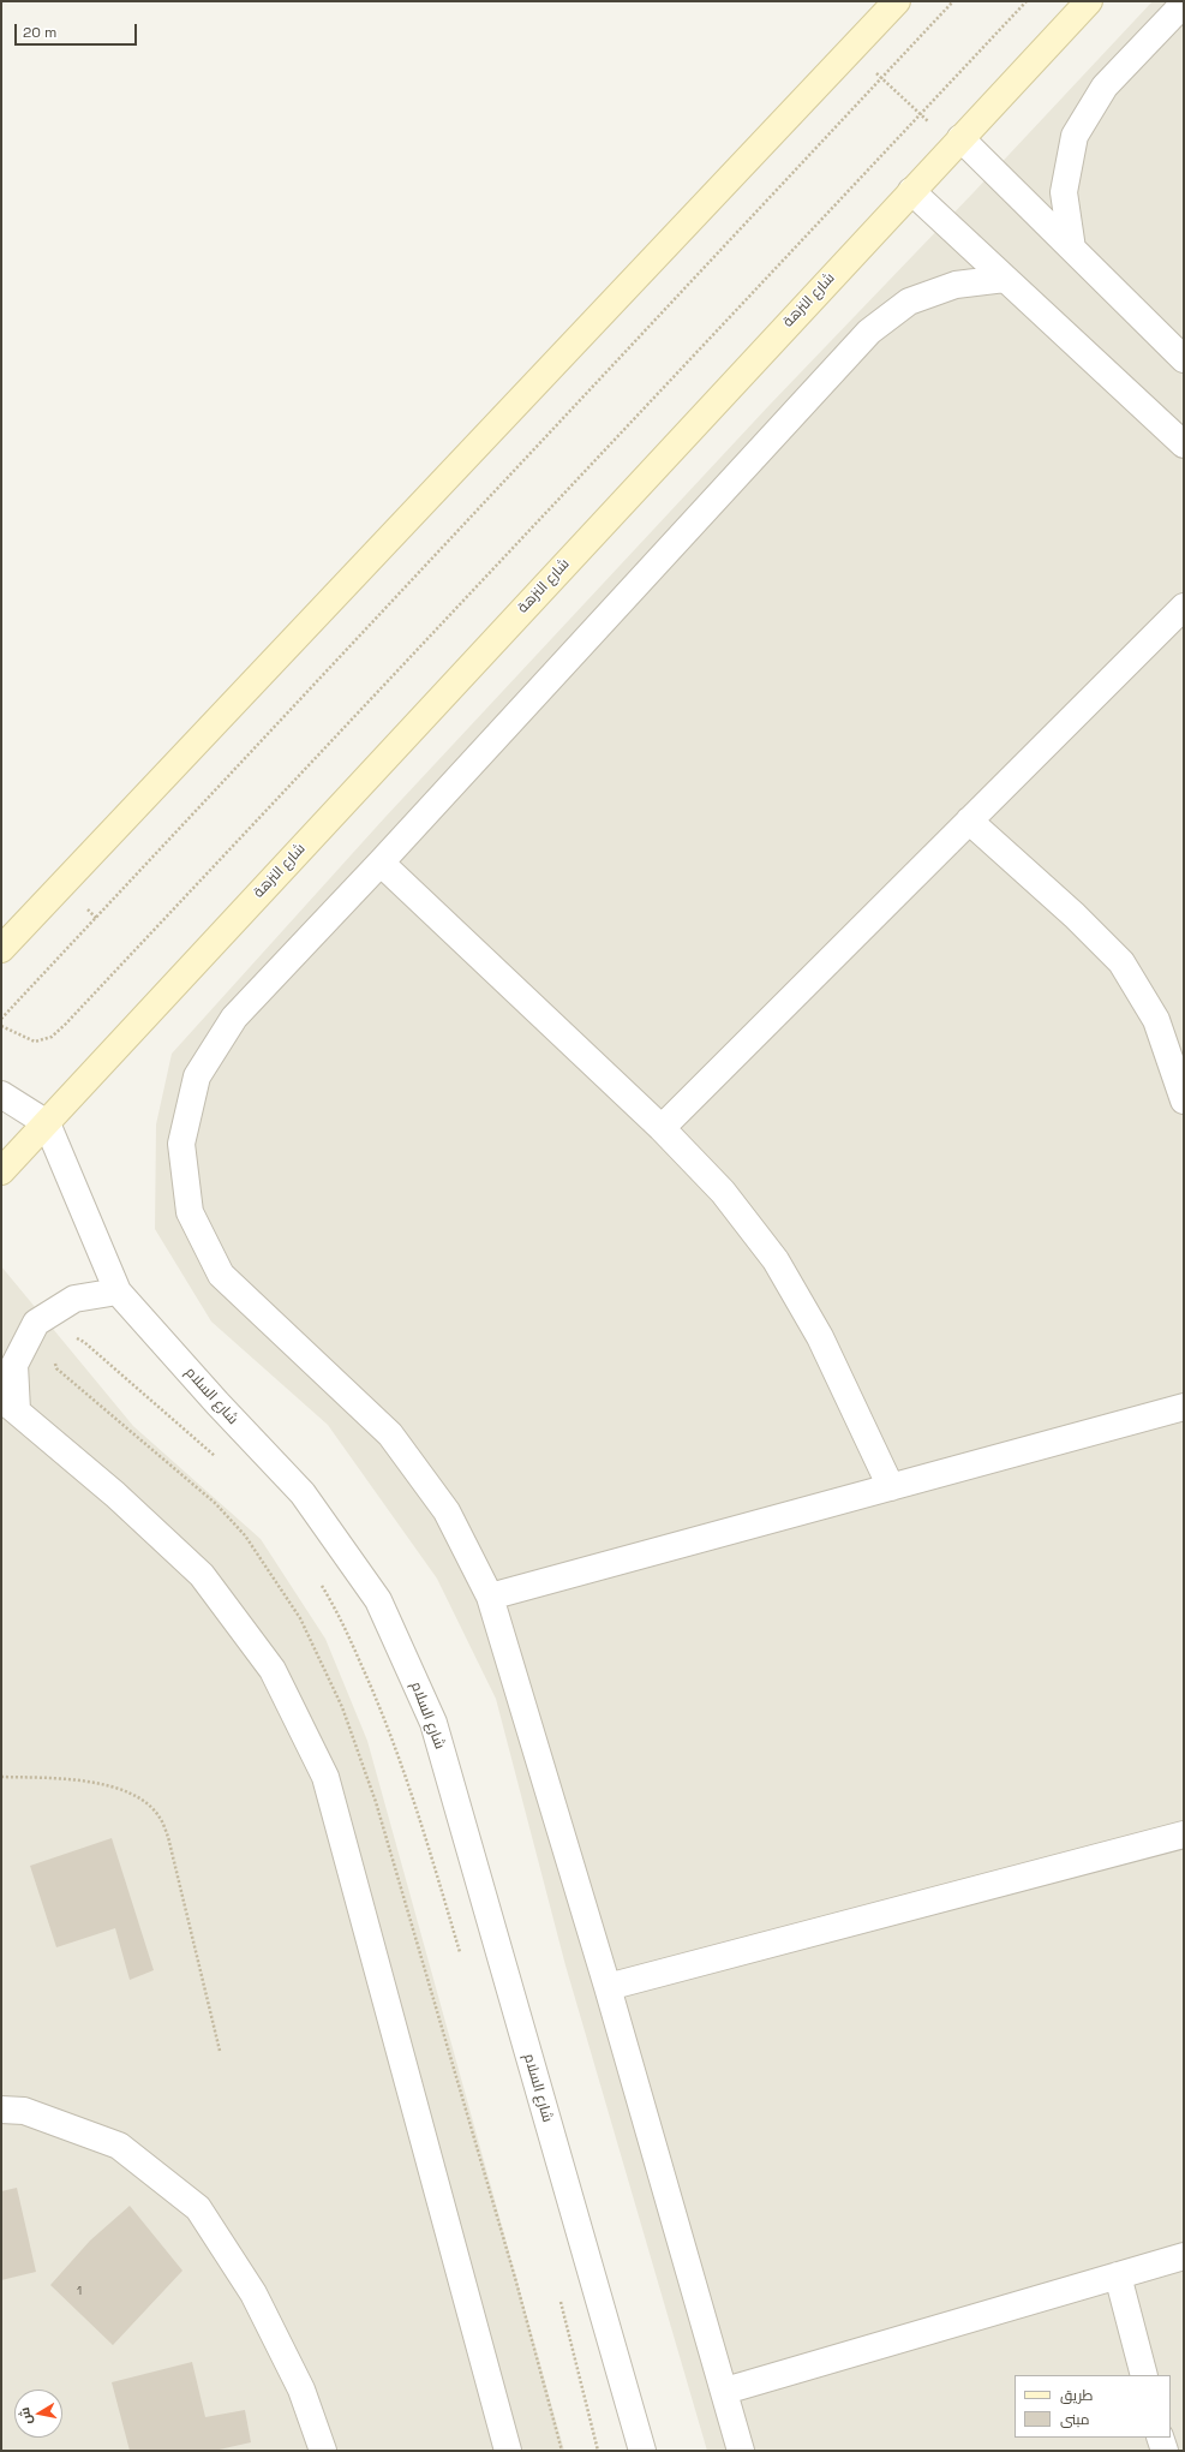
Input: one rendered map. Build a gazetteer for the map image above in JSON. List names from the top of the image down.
{
  "streets": {
    "main road": ["شارع النزهة"],
    "street": ["شارع السلام"]
  },
  "crossings": [
    ["شارع النزهة", "شارع السلام"]
  ],
  "house_numbers": ["1"],
  "legend": ["طريق", "مبنى"],
  "scale_bar": "20 m",
  "north": "left"
}
